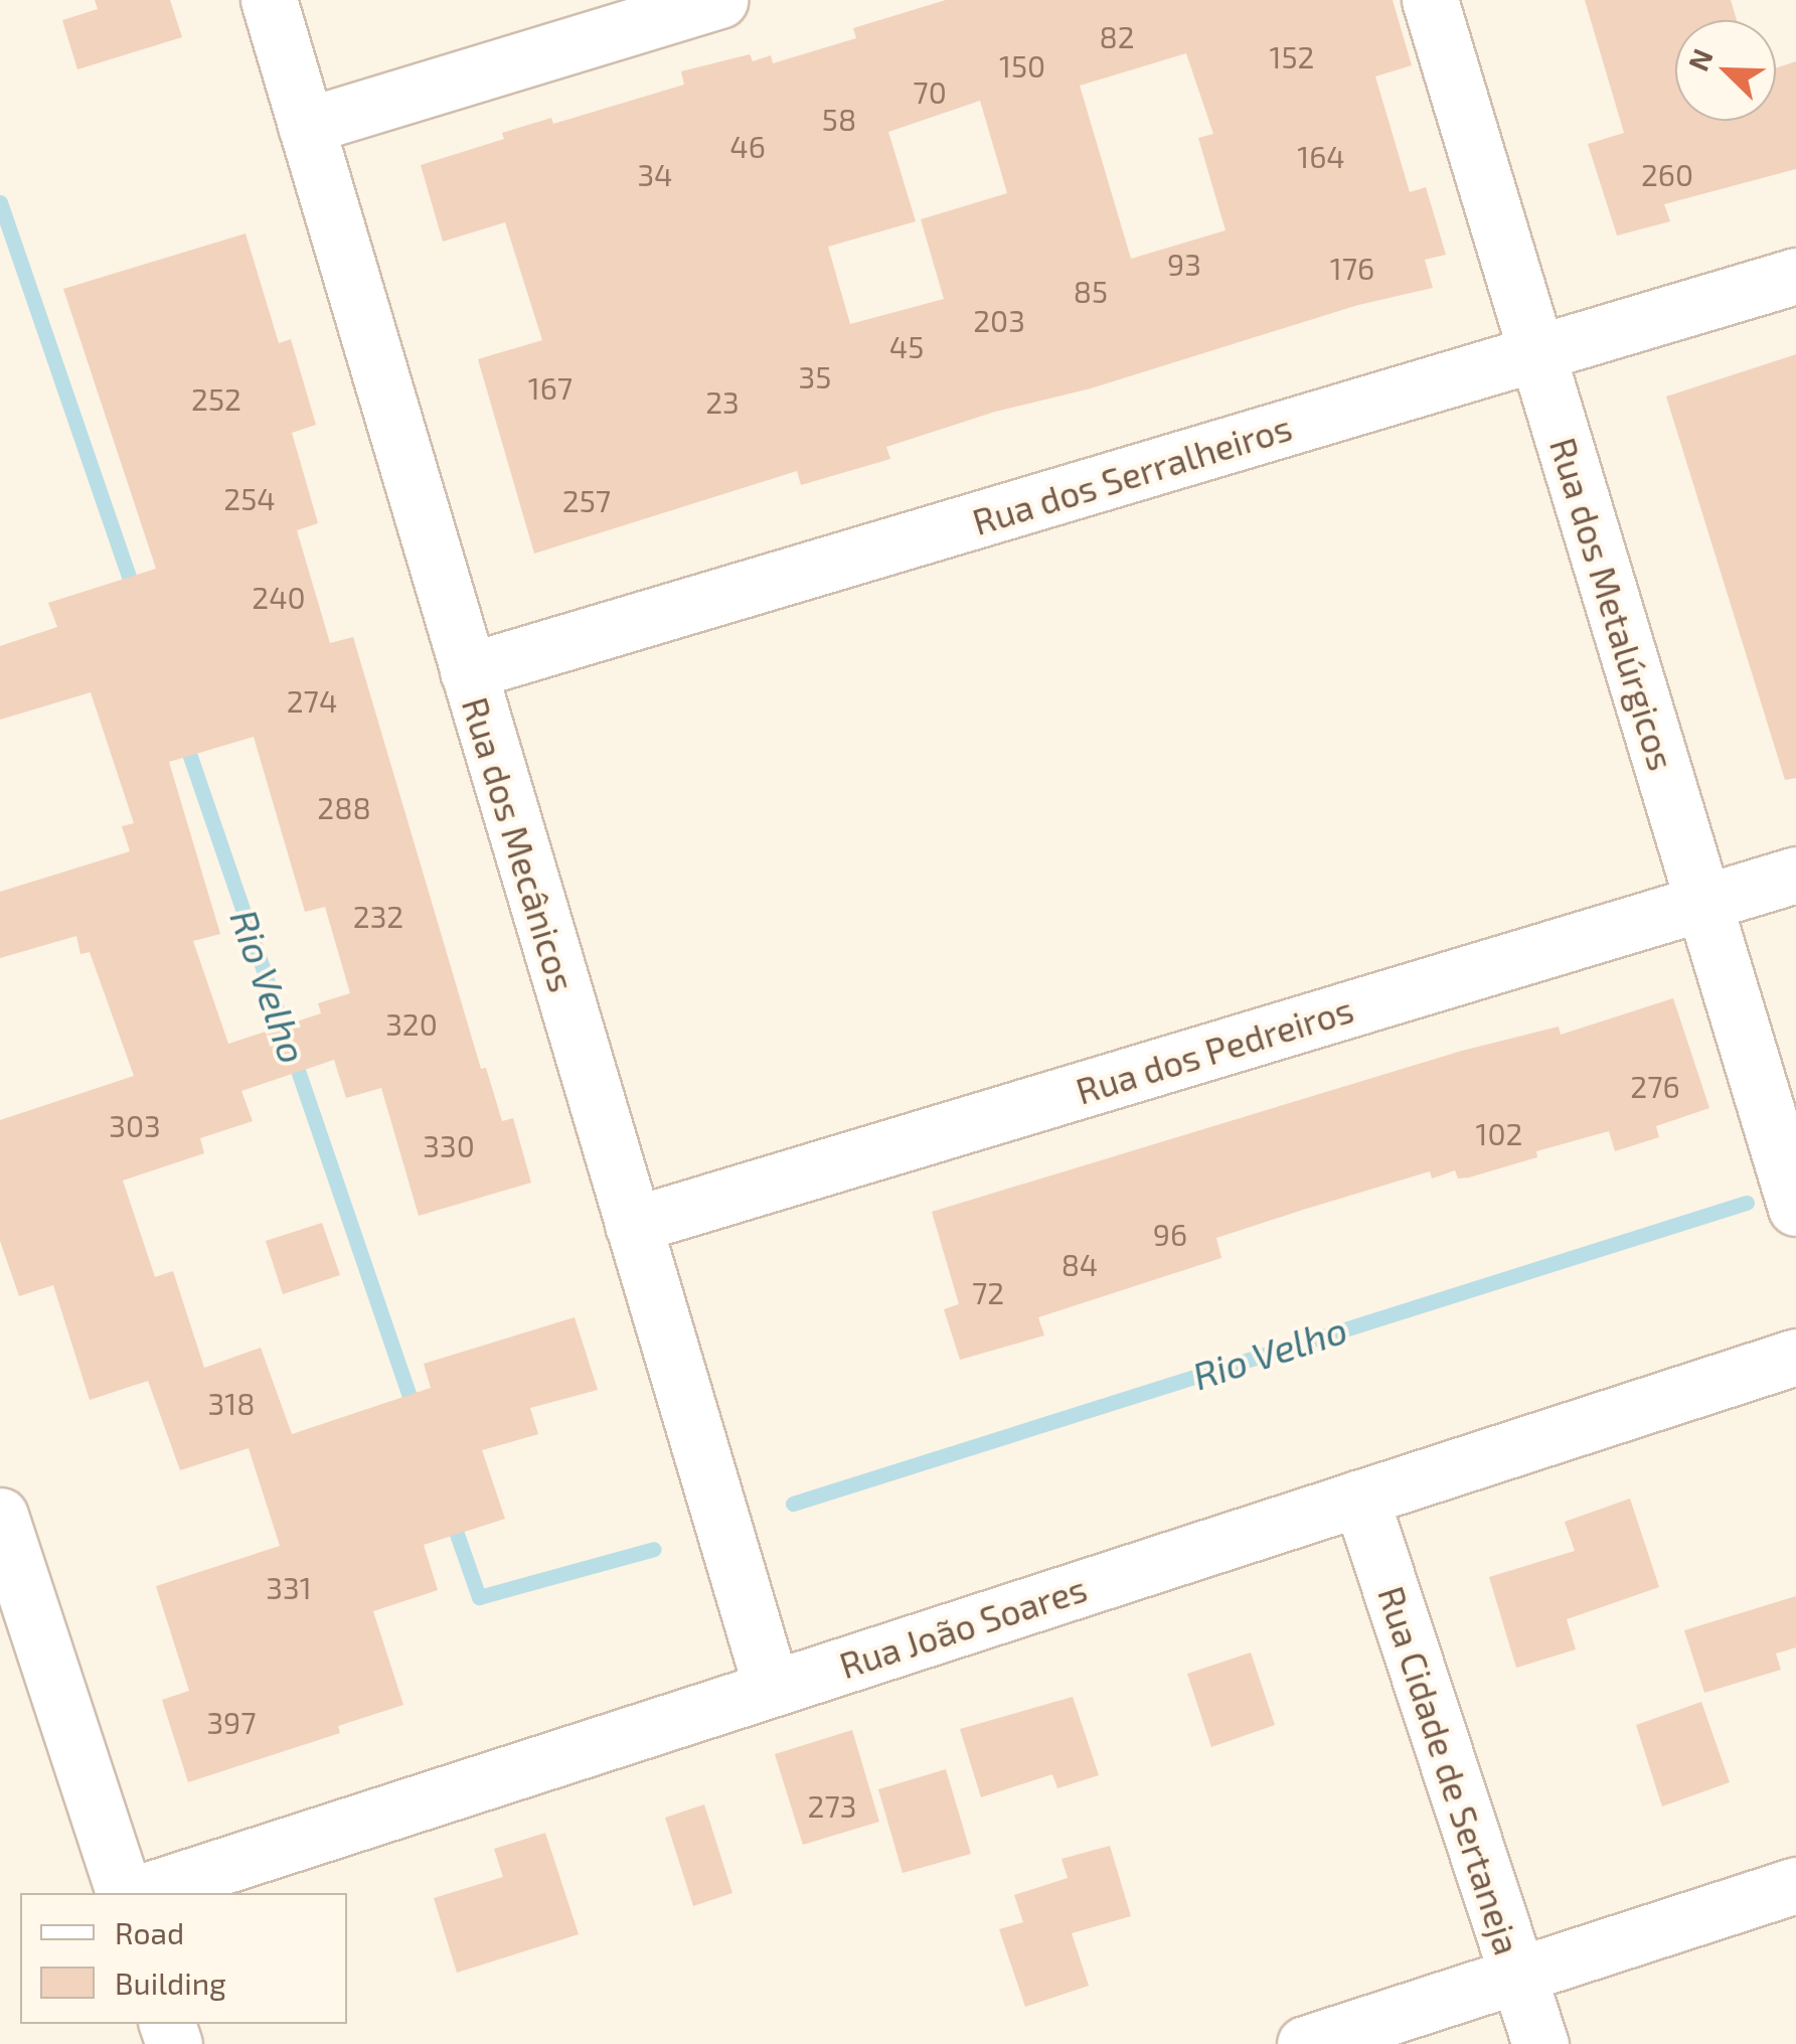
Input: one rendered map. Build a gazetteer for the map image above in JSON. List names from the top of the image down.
{
  "streets": {
    "street": [
      "Rua dos Serralheiros",
      "Rua dos Metalúrgicos",
      "Rua dos Mecânicos",
      "Rua dos Pedreiros",
      "Rua João Soares",
      "Rua Cidade de Sertaneja"
    ]
  },
  "crossings": [
    ["Rua dos Serralheiros", "Rua dos Metalúrgicos"],
    ["Rua dos Serralheiros", "Rua dos Mecânicos"],
    ["Rua dos Metalúrgicos", "Rua dos Pedreiros"],
    ["Rua dos Mecânicos", "Rua dos Pedreiros"],
    ["Rua dos Mecânicos", "Rua João Soares"],
    ["Rua João Soares", "Rua Cidade de Sertaneja"]
  ],
  "water": ["Rio Velho"],
  "house_numbers": [
    "82",
    "152",
    "150",
    "70",
    "58",
    "46",
    "164",
    "34",
    "260",
    "93",
    "176",
    "85",
    "203",
    "45",
    "35",
    "167",
    "252",
    "23",
    "254",
    "257",
    "240",
    "274",
    "288",
    "232",
    "320",
    "276",
    "303",
    "102",
    "330",
    "96",
    "84",
    "72",
    "318",
    "331",
    "397",
    "273"
  ],
  "legend": ["Road", "Building"],
  "north": "top left"
}
